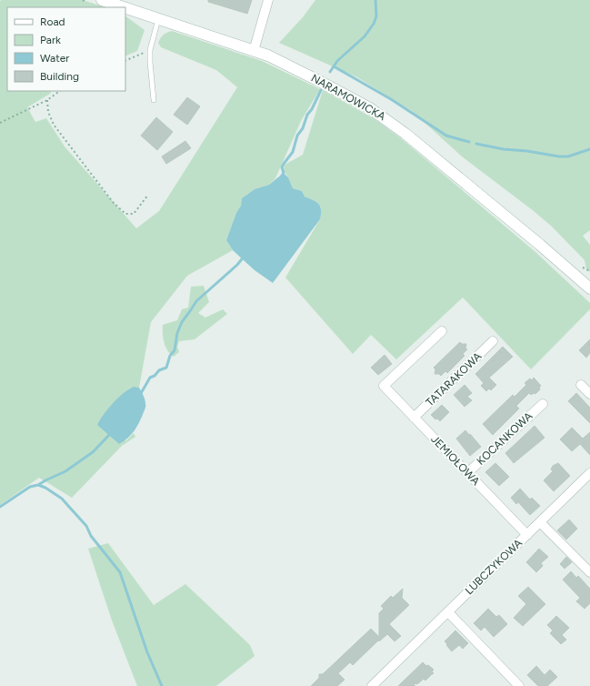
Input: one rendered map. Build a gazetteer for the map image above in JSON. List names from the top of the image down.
{
  "streets": {
    "street": [
      "NARAMOWICKA",
      "TATARAKOWA",
      "KOCANKOWA",
      "JEMIOŁOWA",
      "LUBCZYKOWA"
    ]
  },
  "crossings": [
    ["TATARAKOWA", "JEMIOŁOWA"],
    ["KOCANKOWA", "JEMIOŁOWA"],
    ["JEMIOŁOWA", "LUBCZYKOWA"]
  ],
  "legend": [
    "Road",
    "Park",
    "Water",
    "Building"
  ]
}
